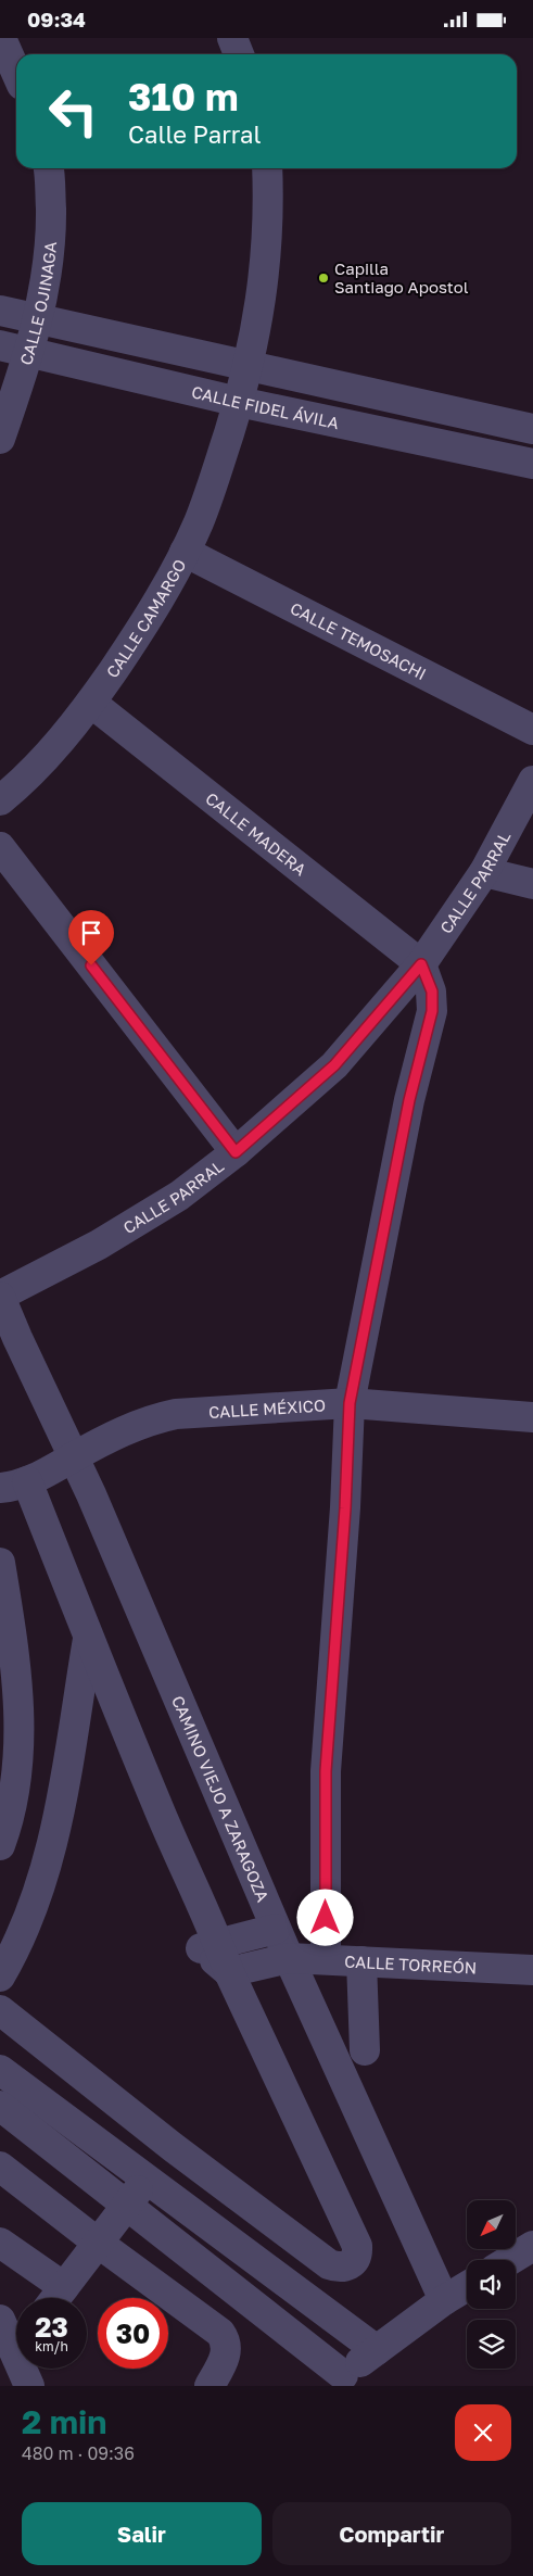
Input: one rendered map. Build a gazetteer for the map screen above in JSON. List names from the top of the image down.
{
  "streets": {
    "street": [
      "CALLE OJINAGA",
      "CALLE FIDEL ÁVILA",
      "CALLE CAMARGO",
      "CALLE TEMOSACHI",
      "CALLE MADERA",
      "CALLE PARRAL",
      "CALLE MÉXICO",
      "CAMINO VIEJO A ZARAGOZA",
      "CALLE TORREÓN"
    ]
  },
  "crossings": [
    ["CALLE OJINAGA", "CALLE FIDEL ÁVILA"],
    ["CALLE FIDEL ÁVILA", "CALLE CAMARGO"],
    ["CALLE CAMARGO", "CALLE TEMOSACHI"],
    ["CALLE CAMARGO", "CALLE MADERA"],
    ["CALLE MADERA", "CALLE PARRAL"],
    ["CALLE PARRAL", "CAMINO VIEJO A ZARAGOZA"],
    ["CALLE MÉXICO", "CAMINO VIEJO A ZARAGOZA"],
    ["CAMINO VIEJO A ZARAGOZA", "CALLE TORREÓN"]
  ],
  "places": ["Capilla Santiago Apostol"],
  "north": "bottom left",
  "page": {
    "status": "09:34",
    "turn": ["310 m", "Calle Parral"],
    "speed": "23 km/h",
    "limit": "30",
    "heading": ["2 min", "480 m · 09:36"],
    "buttons": ["Salir", "Compartir"]
  }
}
